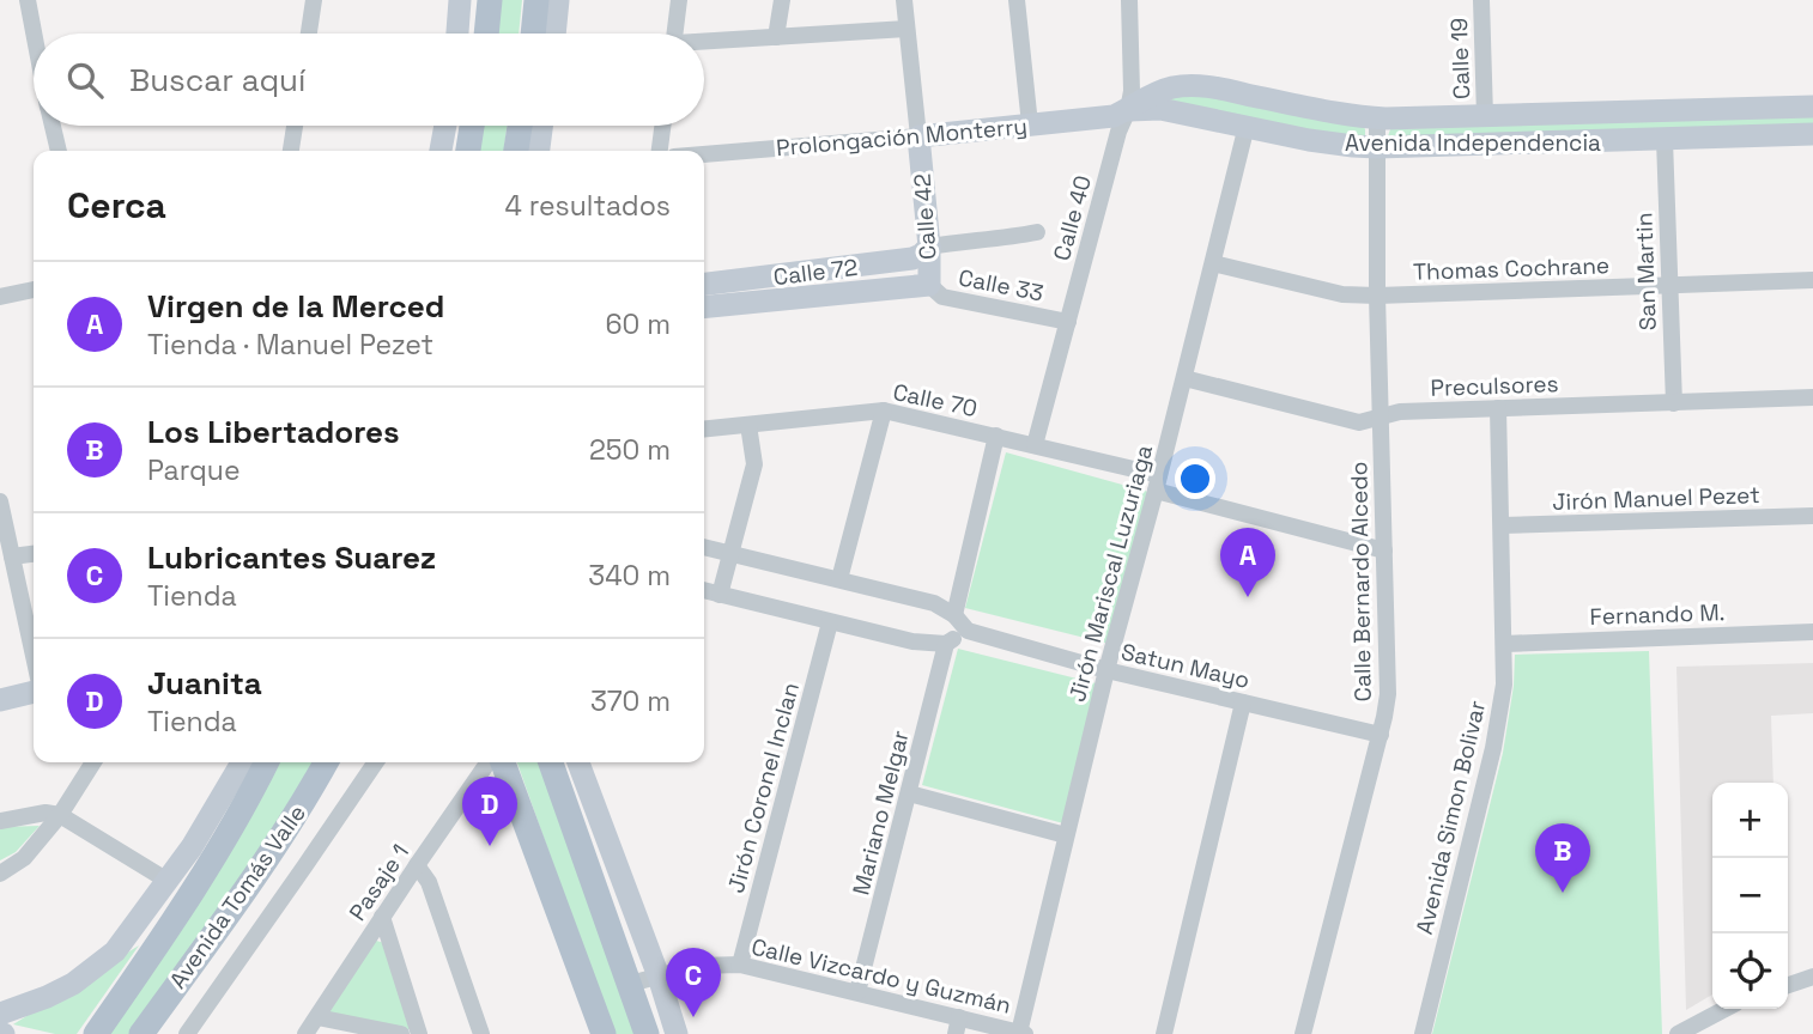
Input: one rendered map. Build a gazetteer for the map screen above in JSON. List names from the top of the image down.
{
  "streets": {
    "main road": ["Avenida Tomás Valle"],
    "street": [
      "Calle 19",
      "Prolongación Monterry",
      "Avenida Independencia",
      "Calle 42",
      "Calle 40",
      "Thomas Cochrane",
      "Calle 72",
      "San Martin",
      "Calle 33",
      "Preculsores",
      "Calle 70",
      "Jirón Manuel Pezet",
      "Jirón Mariscal Luzuriaga",
      "Calle Bernardo Alcedo",
      "Fernando M.",
      "Satun Mayo",
      "Jirón Coronel Inclan",
      "Mariano Melgar",
      "Avenida Simon Bolivar",
      "Pasaje 1",
      "Calle Vizcardo y Guzmán"
    ]
  },
  "crossings": [
    ["Calle 19", "Avenida Independencia"],
    ["Prolongación Monterry", "Avenida Independencia"],
    ["Prolongación Monterry", "Calle 42"],
    ["Prolongación Monterry", "Calle 40"],
    ["Avenida Independencia", "Calle 40"],
    ["Avenida Independencia", "San Martin"],
    ["Avenida Independencia", "Jirón Mariscal Luzuriaga"],
    ["Avenida Independencia", "Calle Bernardo Alcedo"],
    ["Calle 42", "Calle 72"],
    ["Calle 42", "Calle 33"],
    ["Calle 40", "Calle 33"],
    ["Calle 40", "Calle 70"],
    ["Thomas Cochrane", "San Martin"],
    ["Thomas Cochrane", "Jirón Mariscal Luzuriaga"],
    ["Thomas Cochrane", "Calle Bernardo Alcedo"],
    ["Calle 72", "Calle 33"],
    ["San Martin", "Preculsores"],
    ["Preculsores", "Jirón Mariscal Luzuriaga"],
    ["Preculsores", "Calle Bernardo Alcedo"],
    ["Preculsores", "Avenida Simon Bolivar"],
    ["Calle 70", "Jirón Mariscal Luzuriaga"],
    ["Calle 70", "Calle Bernardo Alcedo"],
    ["Jirón Manuel Pezet", "Avenida Simon Bolivar"],
    ["Jirón Mariscal Luzuriaga", "Satun Mayo"],
    ["Jirón Mariscal Luzuriaga", "Calle Vizcardo y Guzmán"],
    ["Calle Bernardo Alcedo", "Satun Mayo"],
    ["Fernando M.", "Avenida Simon Bolivar"],
    ["Jirón Coronel Inclan", "Calle Vizcardo y Guzmán"],
    ["Mariano Melgar", "Calle Vizcardo y Guzmán"]
  ],
  "page": {
    "search": "Buscar aquí",
    "heading": ["Cerca", "4 resultados"],
    "list": [
      {
        "mark": "A",
        "name": "Virgen de la Merced",
        "note": "Tienda · Manuel Pezet",
        "value": "60 m"
      },
      {
        "mark": "B",
        "name": "Los Libertadores",
        "note": "Parque",
        "value": "250 m"
      },
      {
        "mark": "C",
        "name": "Lubricantes Suarez",
        "note": "Tienda",
        "value": "340 m"
      },
      {
        "mark": "D",
        "name": "Juanita",
        "note": "Tienda",
        "value": "370 m"
      }
    ],
    "pins": [
      "A",
      "D",
      "B",
      "C"
    ],
    "map_buttons": ["+", "−"]
  }
}
